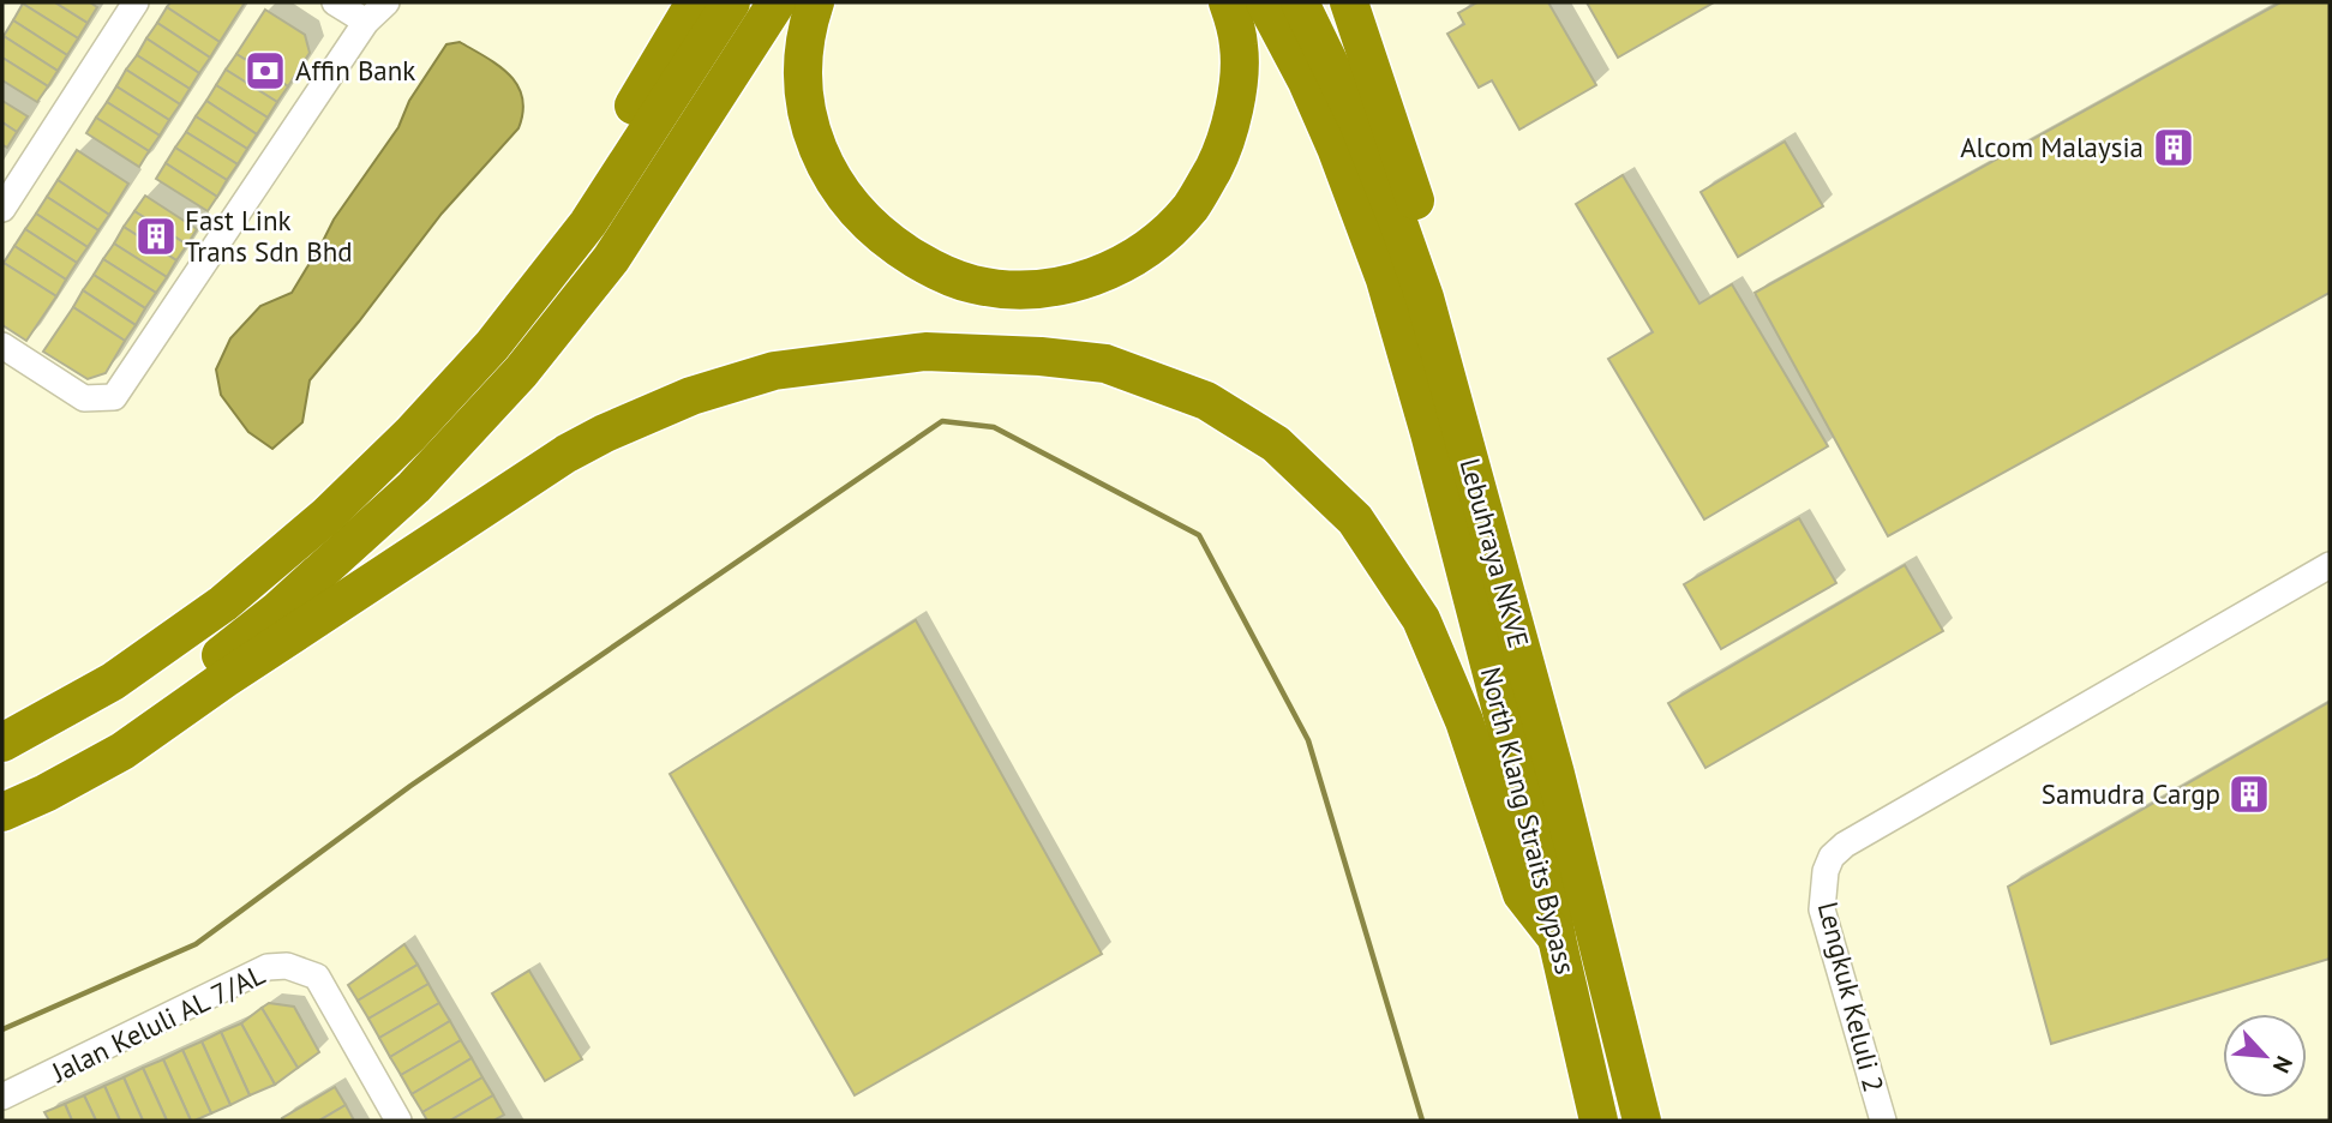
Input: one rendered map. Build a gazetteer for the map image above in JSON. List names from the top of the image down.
{
  "streets": {
    "highway": ["Lebuhraya NKVE", "North Klang Straits Bypass"],
    "street": ["Lengkuk Keluli 2", "Jalan Keluli AL 7/AL"]
  },
  "places": {
    "bank": ["Affin Bank"],
    "building": ["Alcom Malaysia", "Fast Link Trans Sdn Bhd", "Samudra Cargp"]
  },
  "north": "bottom right"
}
